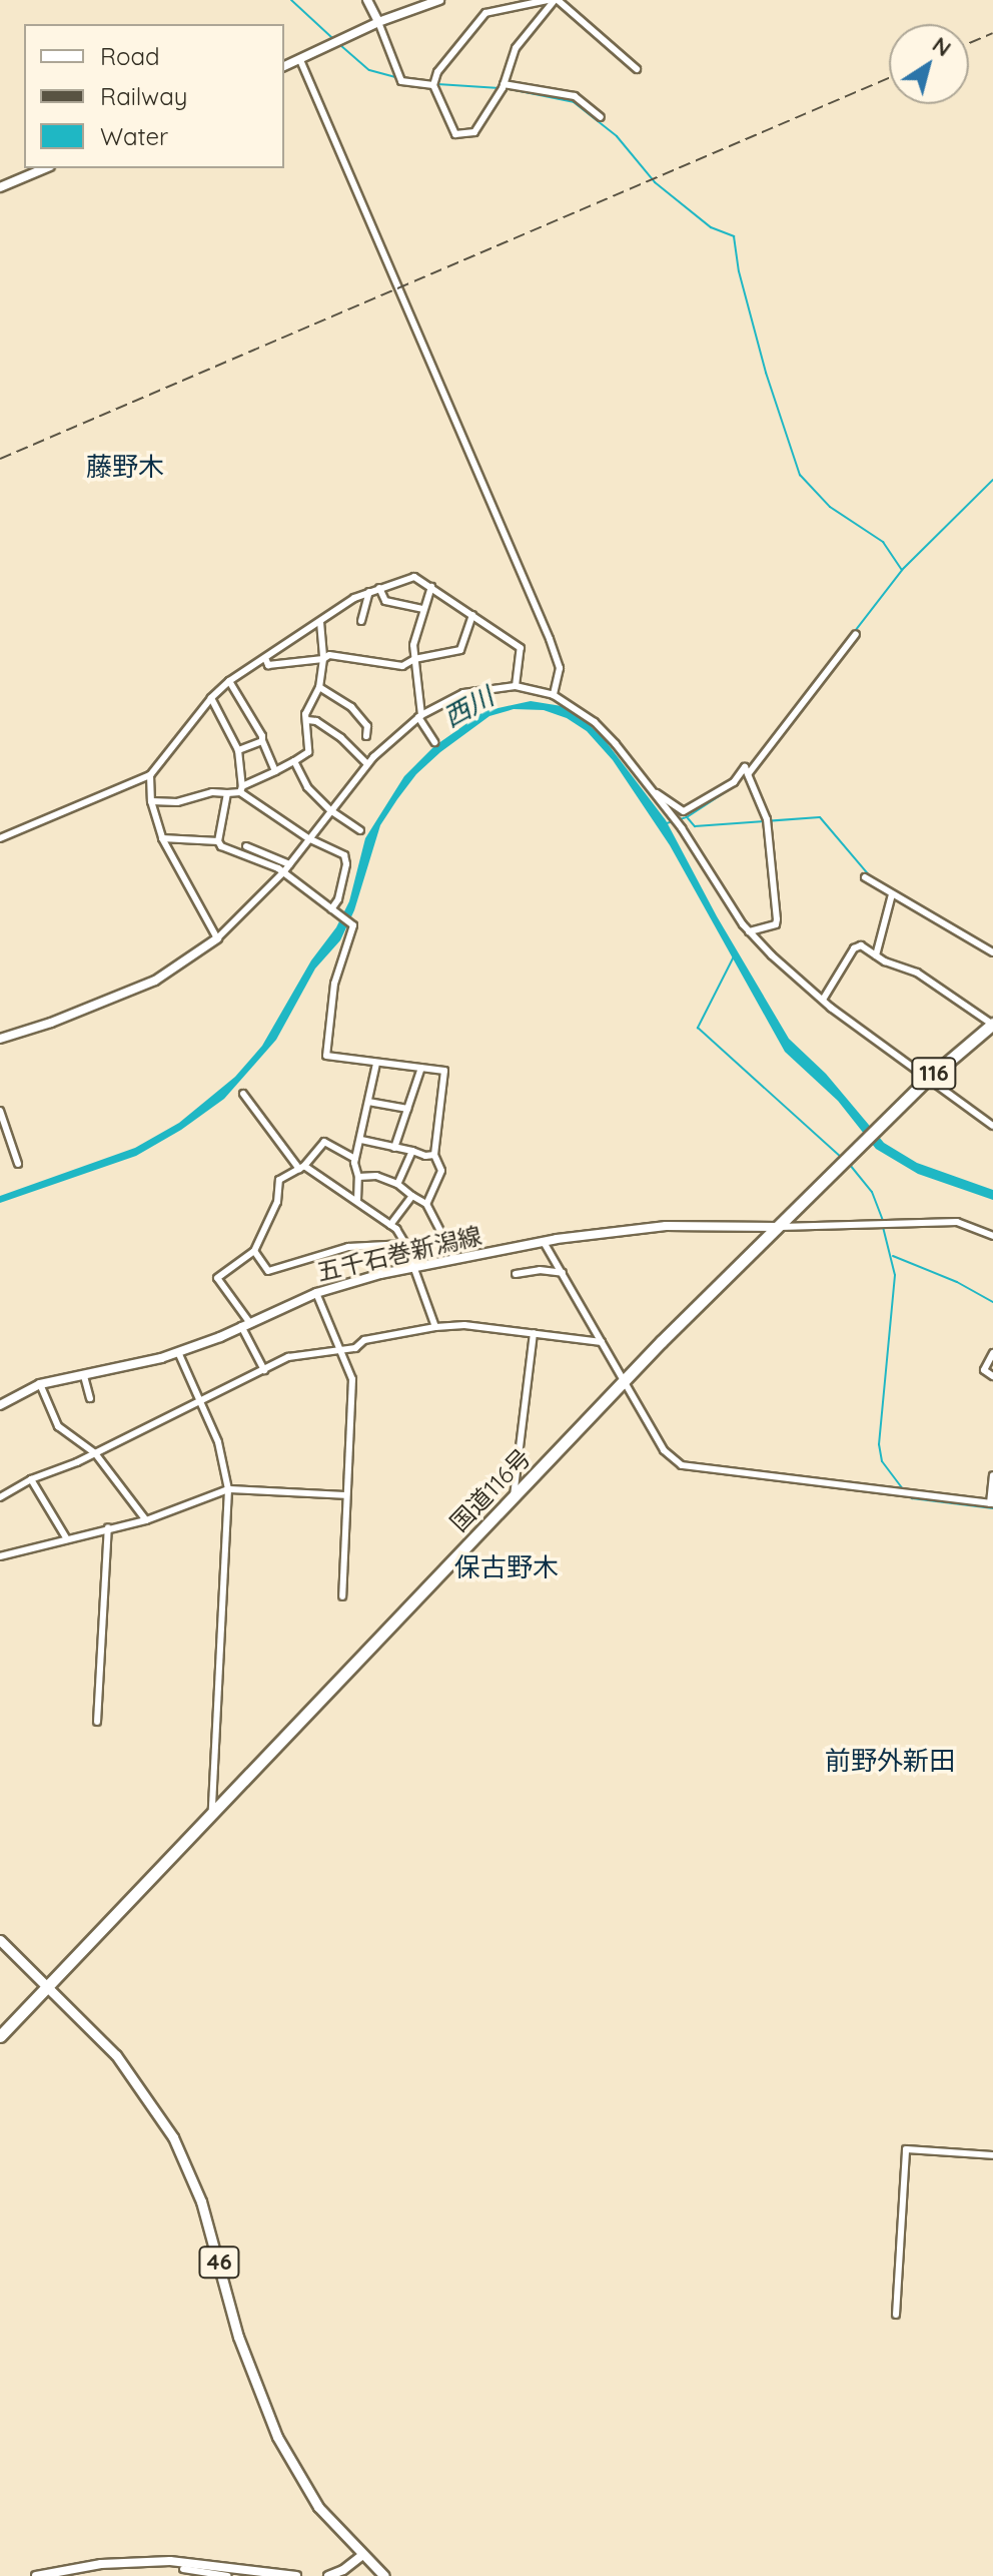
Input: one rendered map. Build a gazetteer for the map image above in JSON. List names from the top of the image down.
{
  "streets": {
    "highway": ["116", "国道116号"],
    "main road": ["五千石巻新潟線", "46"]
  },
  "crossings": [
    ["五千石巻新潟線", "国道116号"],
    ["国道116号", "46"]
  ],
  "districts": ["藤野木", "保古野木", "前野外新田"],
  "water": ["西川"],
  "legend": ["Road", "Railway", "Water"],
  "north": "top right"
}
